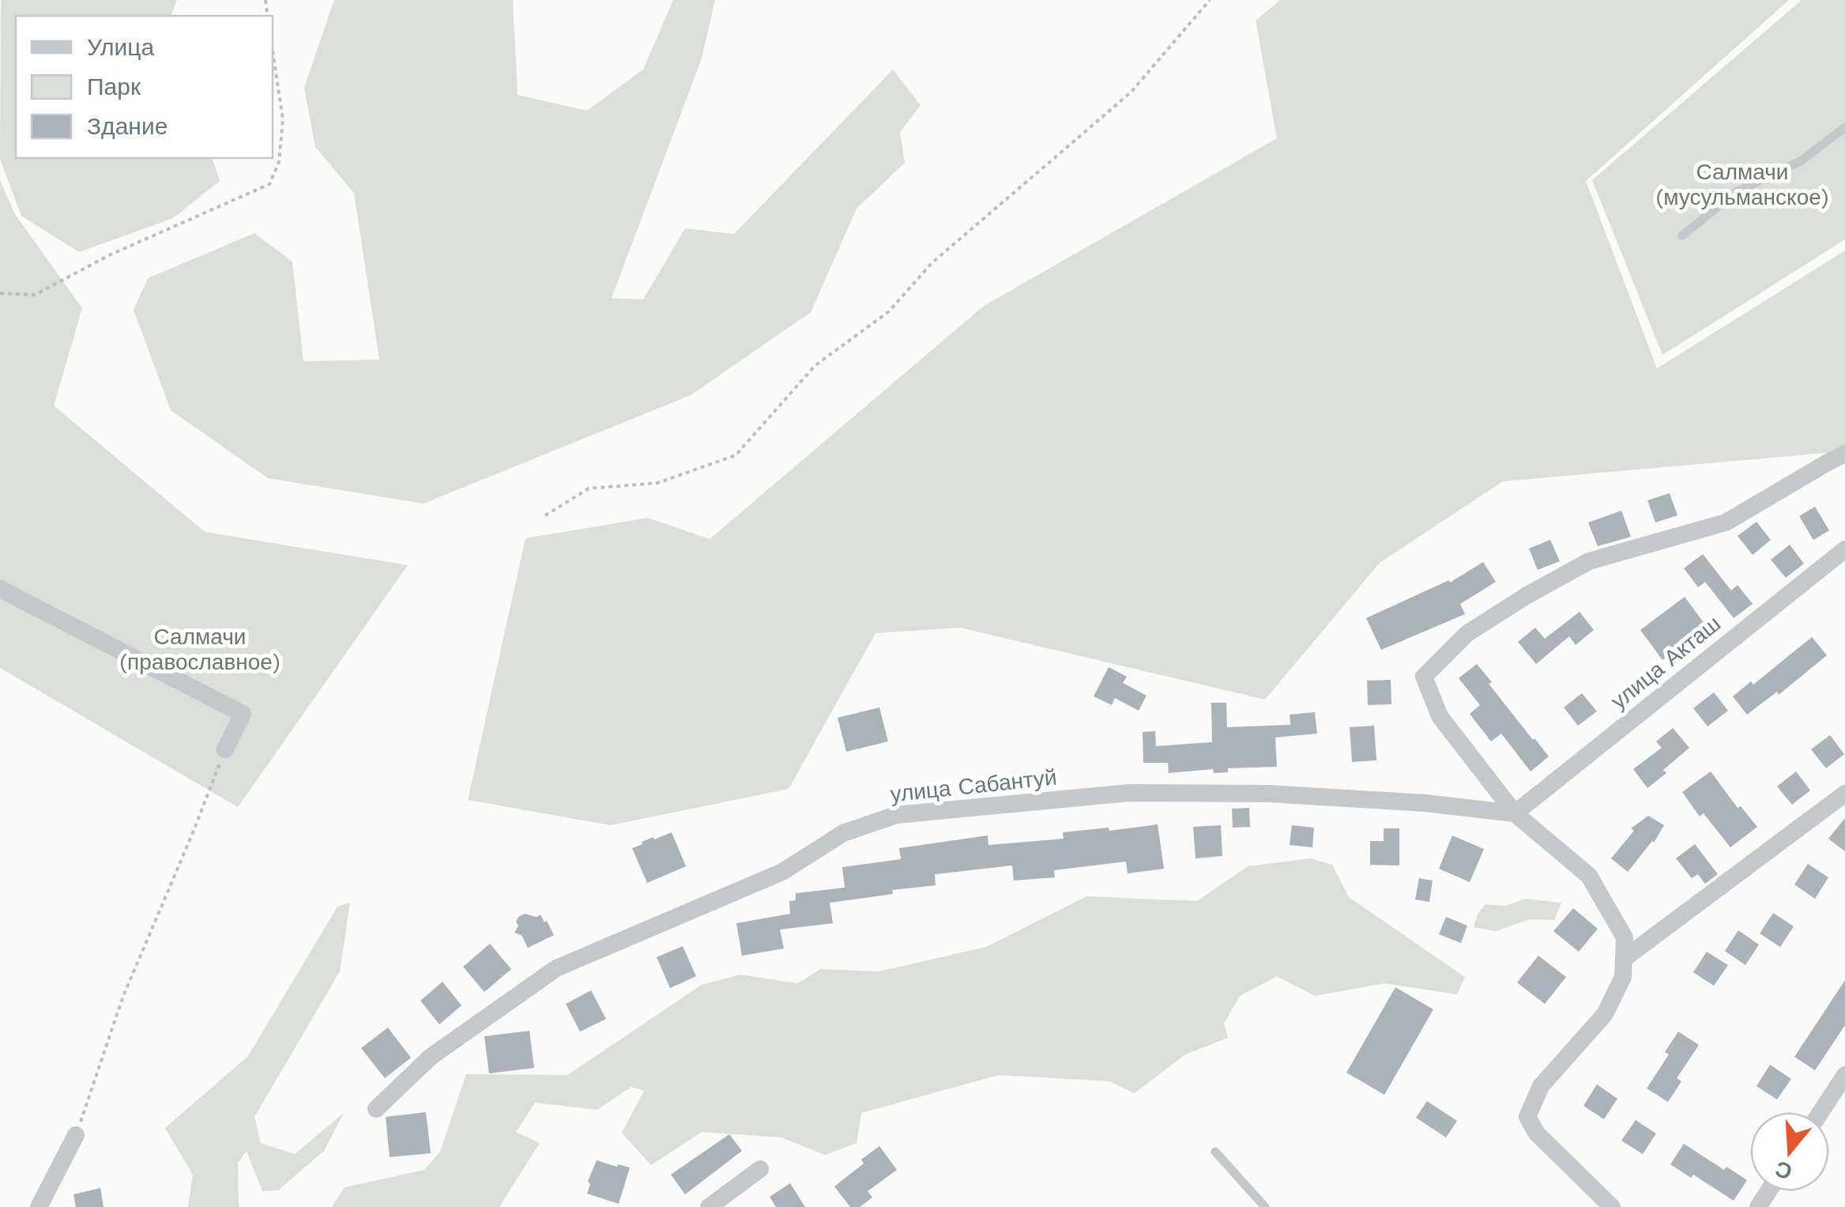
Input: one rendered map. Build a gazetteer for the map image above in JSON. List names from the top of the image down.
{
  "streets": {
    "street": ["улица Акташ", "улица Сабантуй"]
  },
  "crossings": [
    ["улица Акташ", "улица Сабантуй"]
  ],
  "parks": ["Салмачи (мусульманское)", "Салмачи (православное)"],
  "legend": ["Улица", "Парк", "Здание"],
  "north": "bottom"
}
